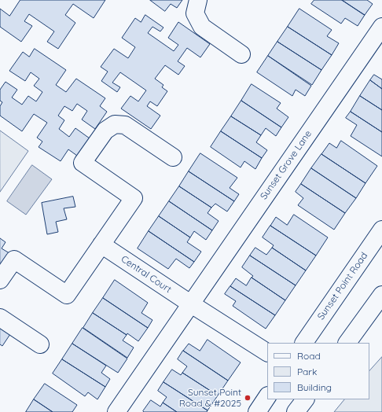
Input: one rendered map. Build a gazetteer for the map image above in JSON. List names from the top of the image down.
{
  "streets": {
    "street": ["Sunset Grove Lane", "Central Court", "Sunset Point Road"]
  },
  "crossings": [
    ["Sunset Grove Lane", "Central Court"]
  ],
  "places": ["Sunset Point Road & #2025"],
  "legend": ["Road", "Park", "Building"]
}
